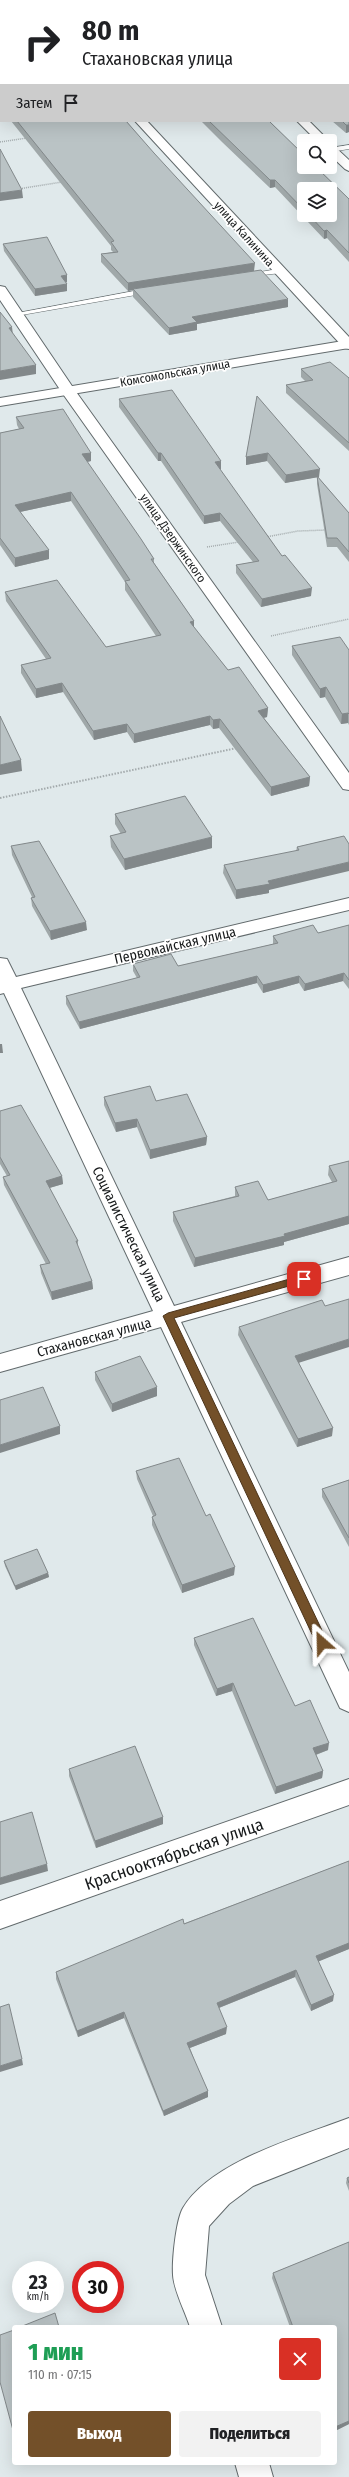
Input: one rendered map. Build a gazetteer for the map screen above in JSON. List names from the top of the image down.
{
  "streets": {
    "street": [
      "улица Калинина",
      "Комсомольская улица",
      "улица Дзержинского",
      "Первомайская улица",
      "Социалистическая улица",
      "Стахановская улица",
      "Краснооктябрьская улица"
    ]
  },
  "crossings": [
    ["улица Калинина", "Комсомольская улица"],
    ["Комсомольская улица", "улица Дзержинского"],
    ["Первомайская улица", "Социалистическая улица"],
    ["Социалистическая улица", "Стахановская улица"]
  ],
  "page": {
    "turn": ["80 m", "Стахановская улица"],
    "then": "Затем",
    "speed": "23 km/h",
    "limit": "30",
    "heading": ["1 мин", "110 m · 07:15"],
    "buttons": ["Выход", "Поделиться"]
  }
}
